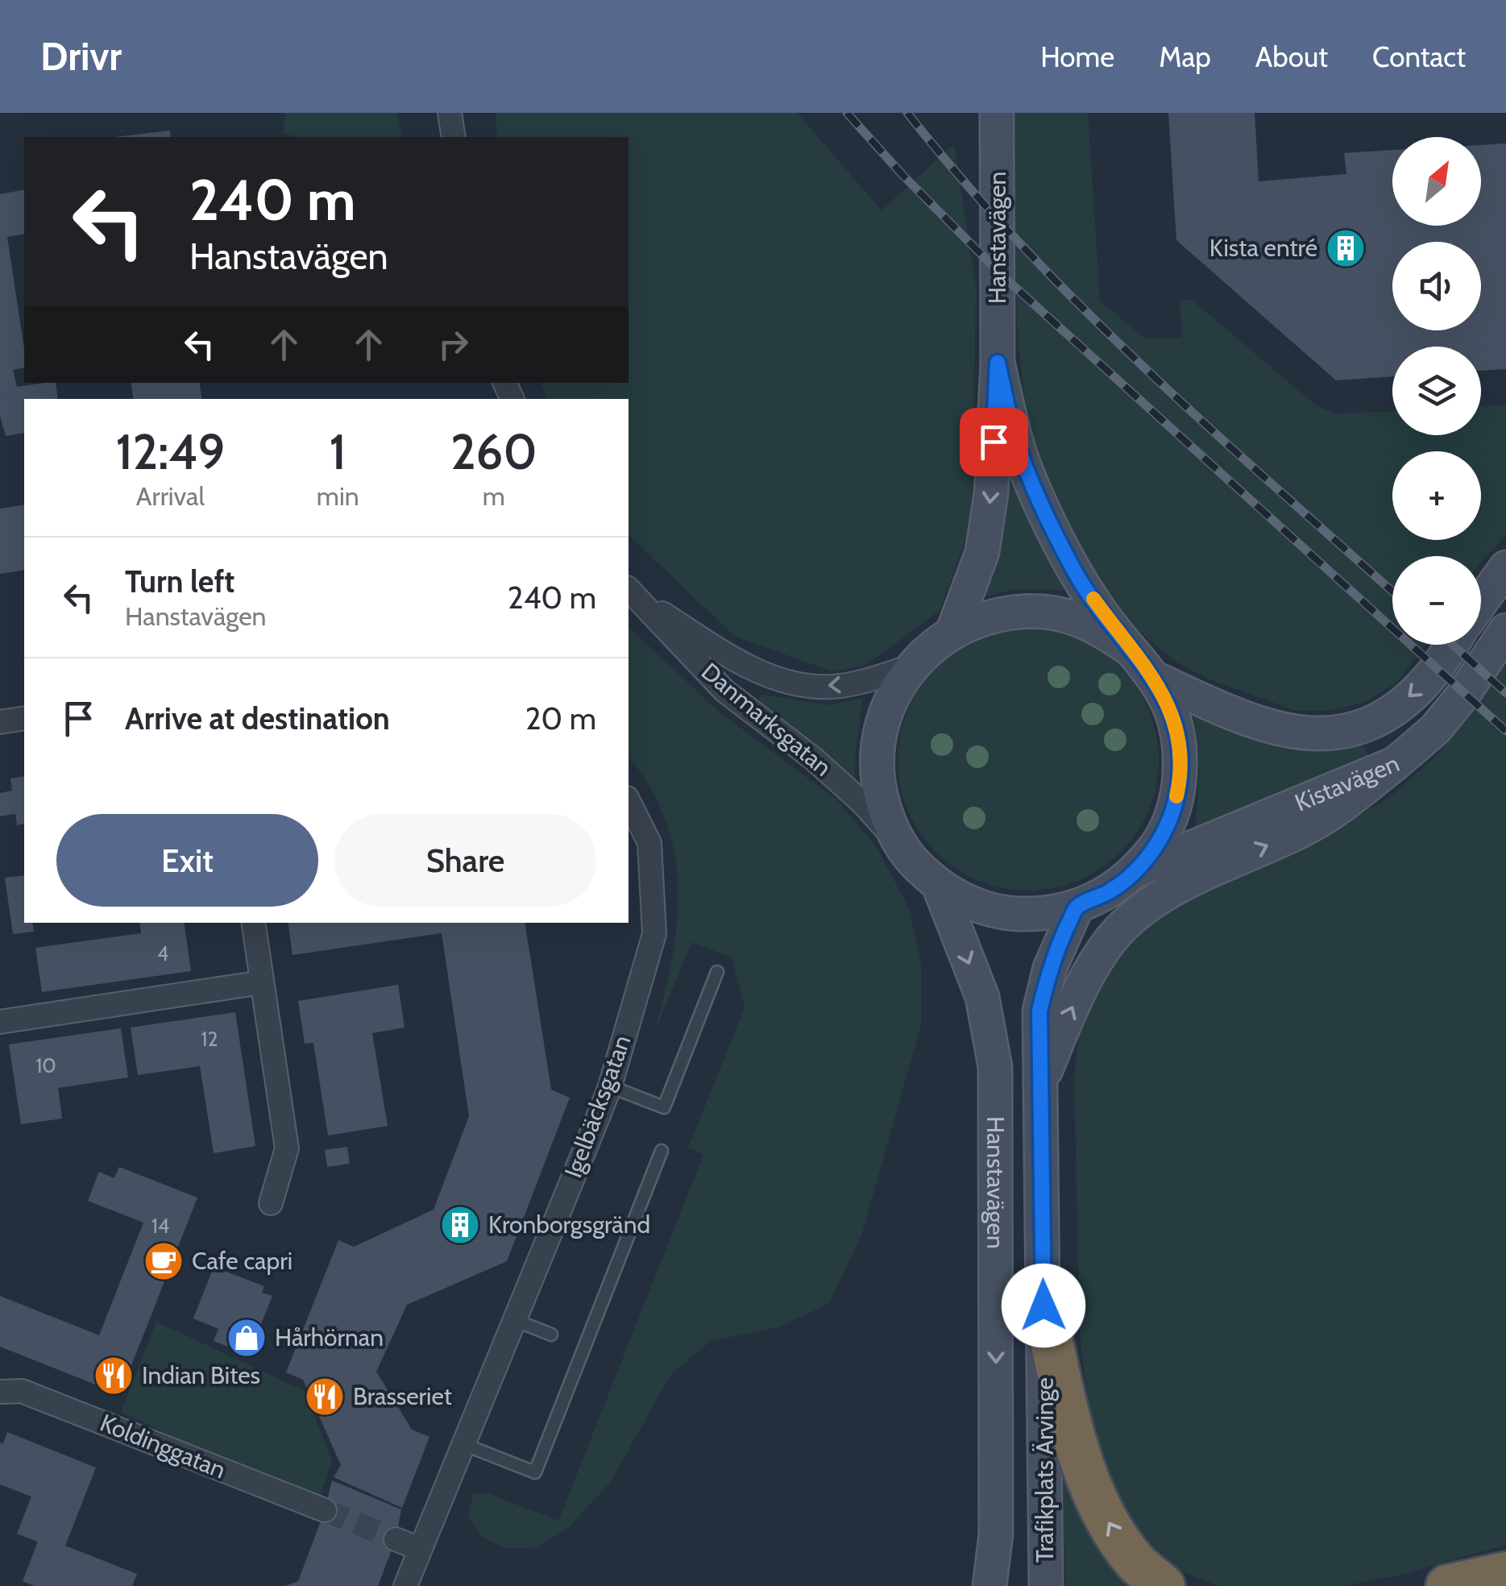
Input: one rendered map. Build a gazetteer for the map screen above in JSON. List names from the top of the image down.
{
  "streets": {
    "main road": ["Hanstavägen", "Kistavägen", "Trafikplats Ärvinge"],
    "street": ["Danmarksgatan", "Igelbäcksgatan", "Koldinggatan"]
  },
  "crossings": [
    ["Hanstavägen", "Danmarksgatan"],
    ["Hanstavägen", "Kistavägen"],
    ["Hanstavägen", "Trafikplats Ärvinge"]
  ],
  "one_way": ["Danmarksgatan"],
  "places": {
    "building": ["Kista entré", "Kronborgsgränd"],
    "cafe": ["Cafe capri"],
    "shop": ["Hårhörnan"],
    "restaurant": ["Indian Bites", "Brasseriet"]
  },
  "house_numbers": [
    "4",
    "12",
    "10",
    "14"
  ],
  "north": "top right",
  "page": {
    "header": "Drivr",
    "nav": [
      "Home",
      "Map",
      "About",
      "Contact"
    ],
    "map_buttons": ["+", "−"],
    "turn": ["240 m", "Hanstavägen"],
    "eta": [
      "12:49",
      "Arrival",
      "1",
      "min",
      "260",
      "m"
    ],
    "list": [
      {
        "name": "Turn left",
        "note": "Hanstavägen",
        "value": "240 m"
      },
      {
        "name": "Arrive at destination",
        "value": "20 m"
      }
    ],
    "buttons": ["Exit", "Share"]
  }
}
